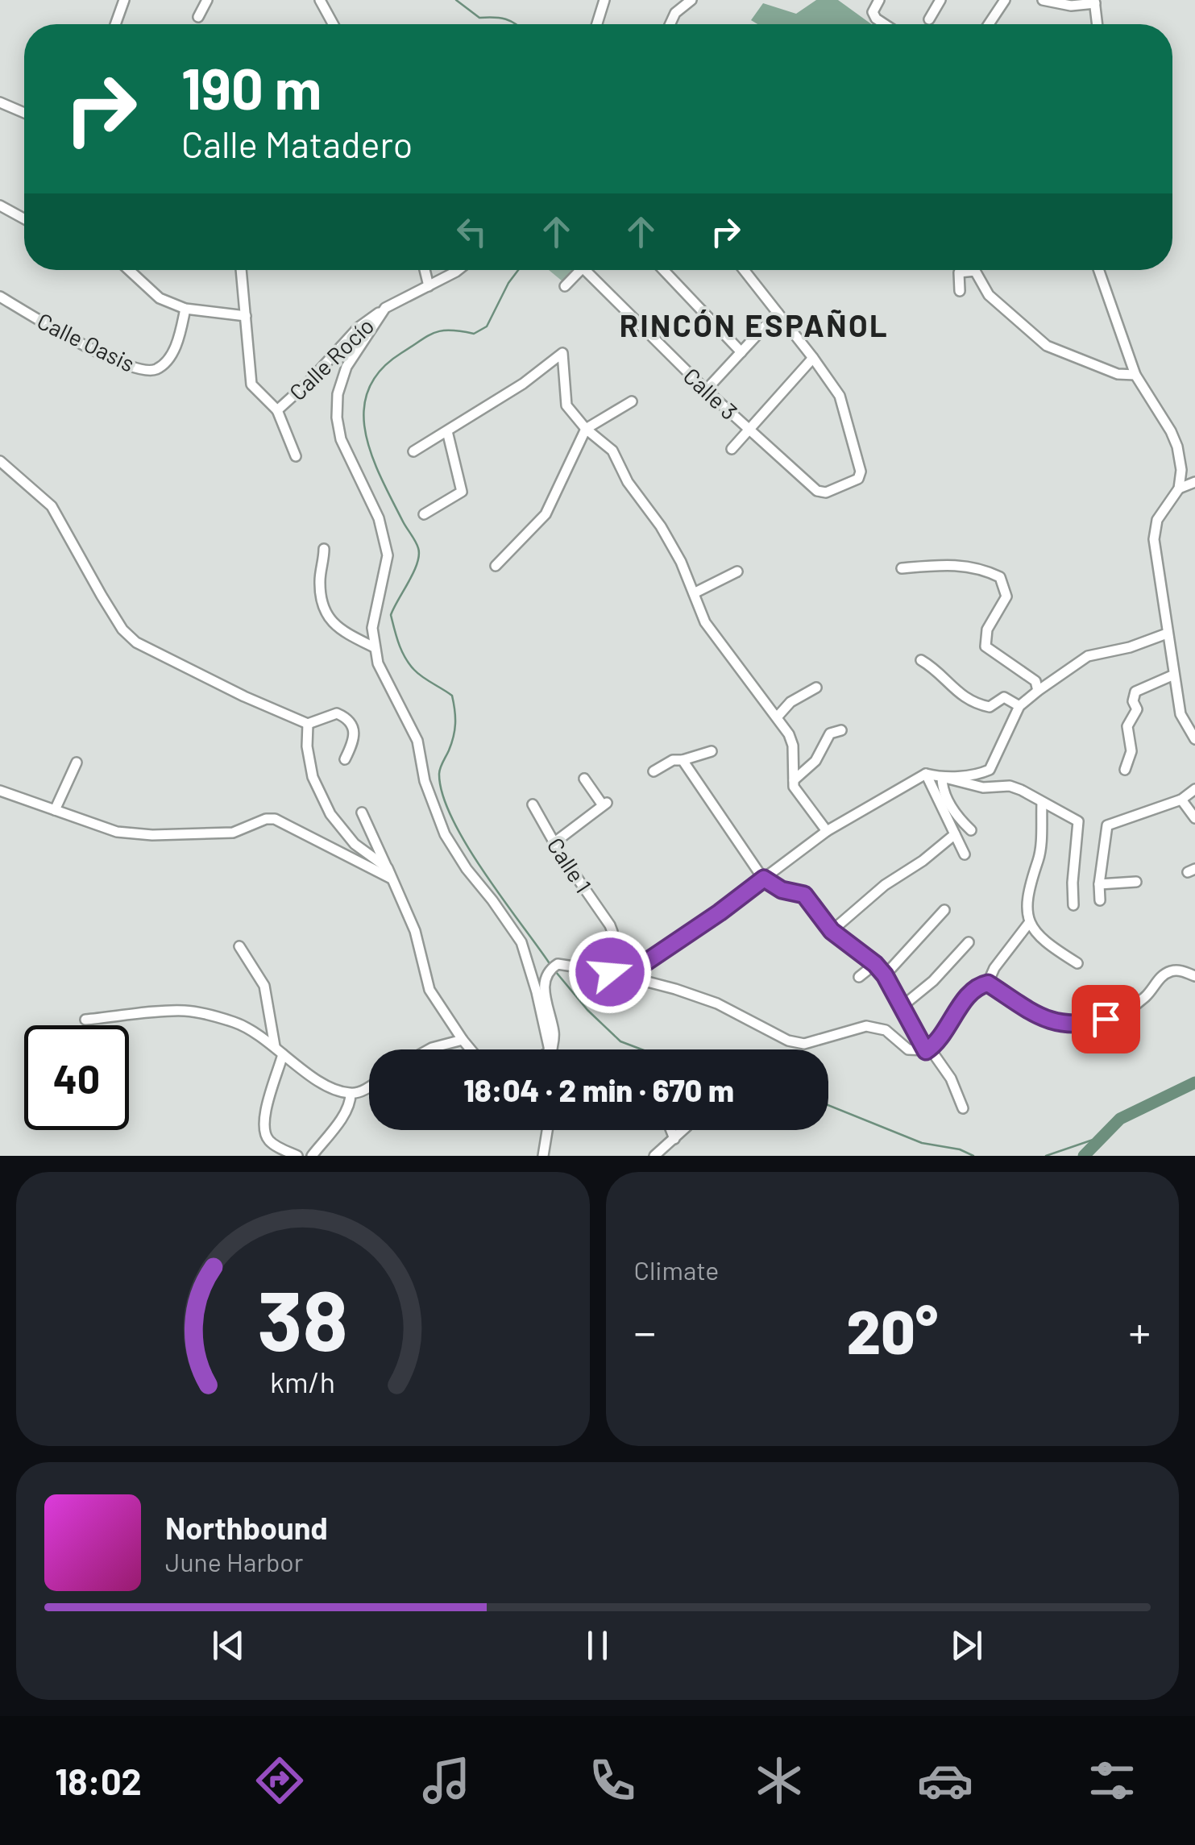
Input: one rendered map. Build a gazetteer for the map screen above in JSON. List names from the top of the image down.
{
  "streets": {
    "street": [
      "Calle Oasis",
      "Calle Rocío",
      "Calle 3",
      "Calle 1"
    ]
  },
  "districts": ["RINCÓN ESPAÑOL"],
  "page": {
    "turn": ["190 m", "Calle Matadero"],
    "limit": "40",
    "trip": "18:04 · 2 min · 670 m",
    "tile": "Climate",
    "heat": ["−", "20°", "+"],
    "song": ["Northbound", "June Harbor"],
    "tabs": "18:02",
    "gauge": ["38", "km/h"]
  }
}
